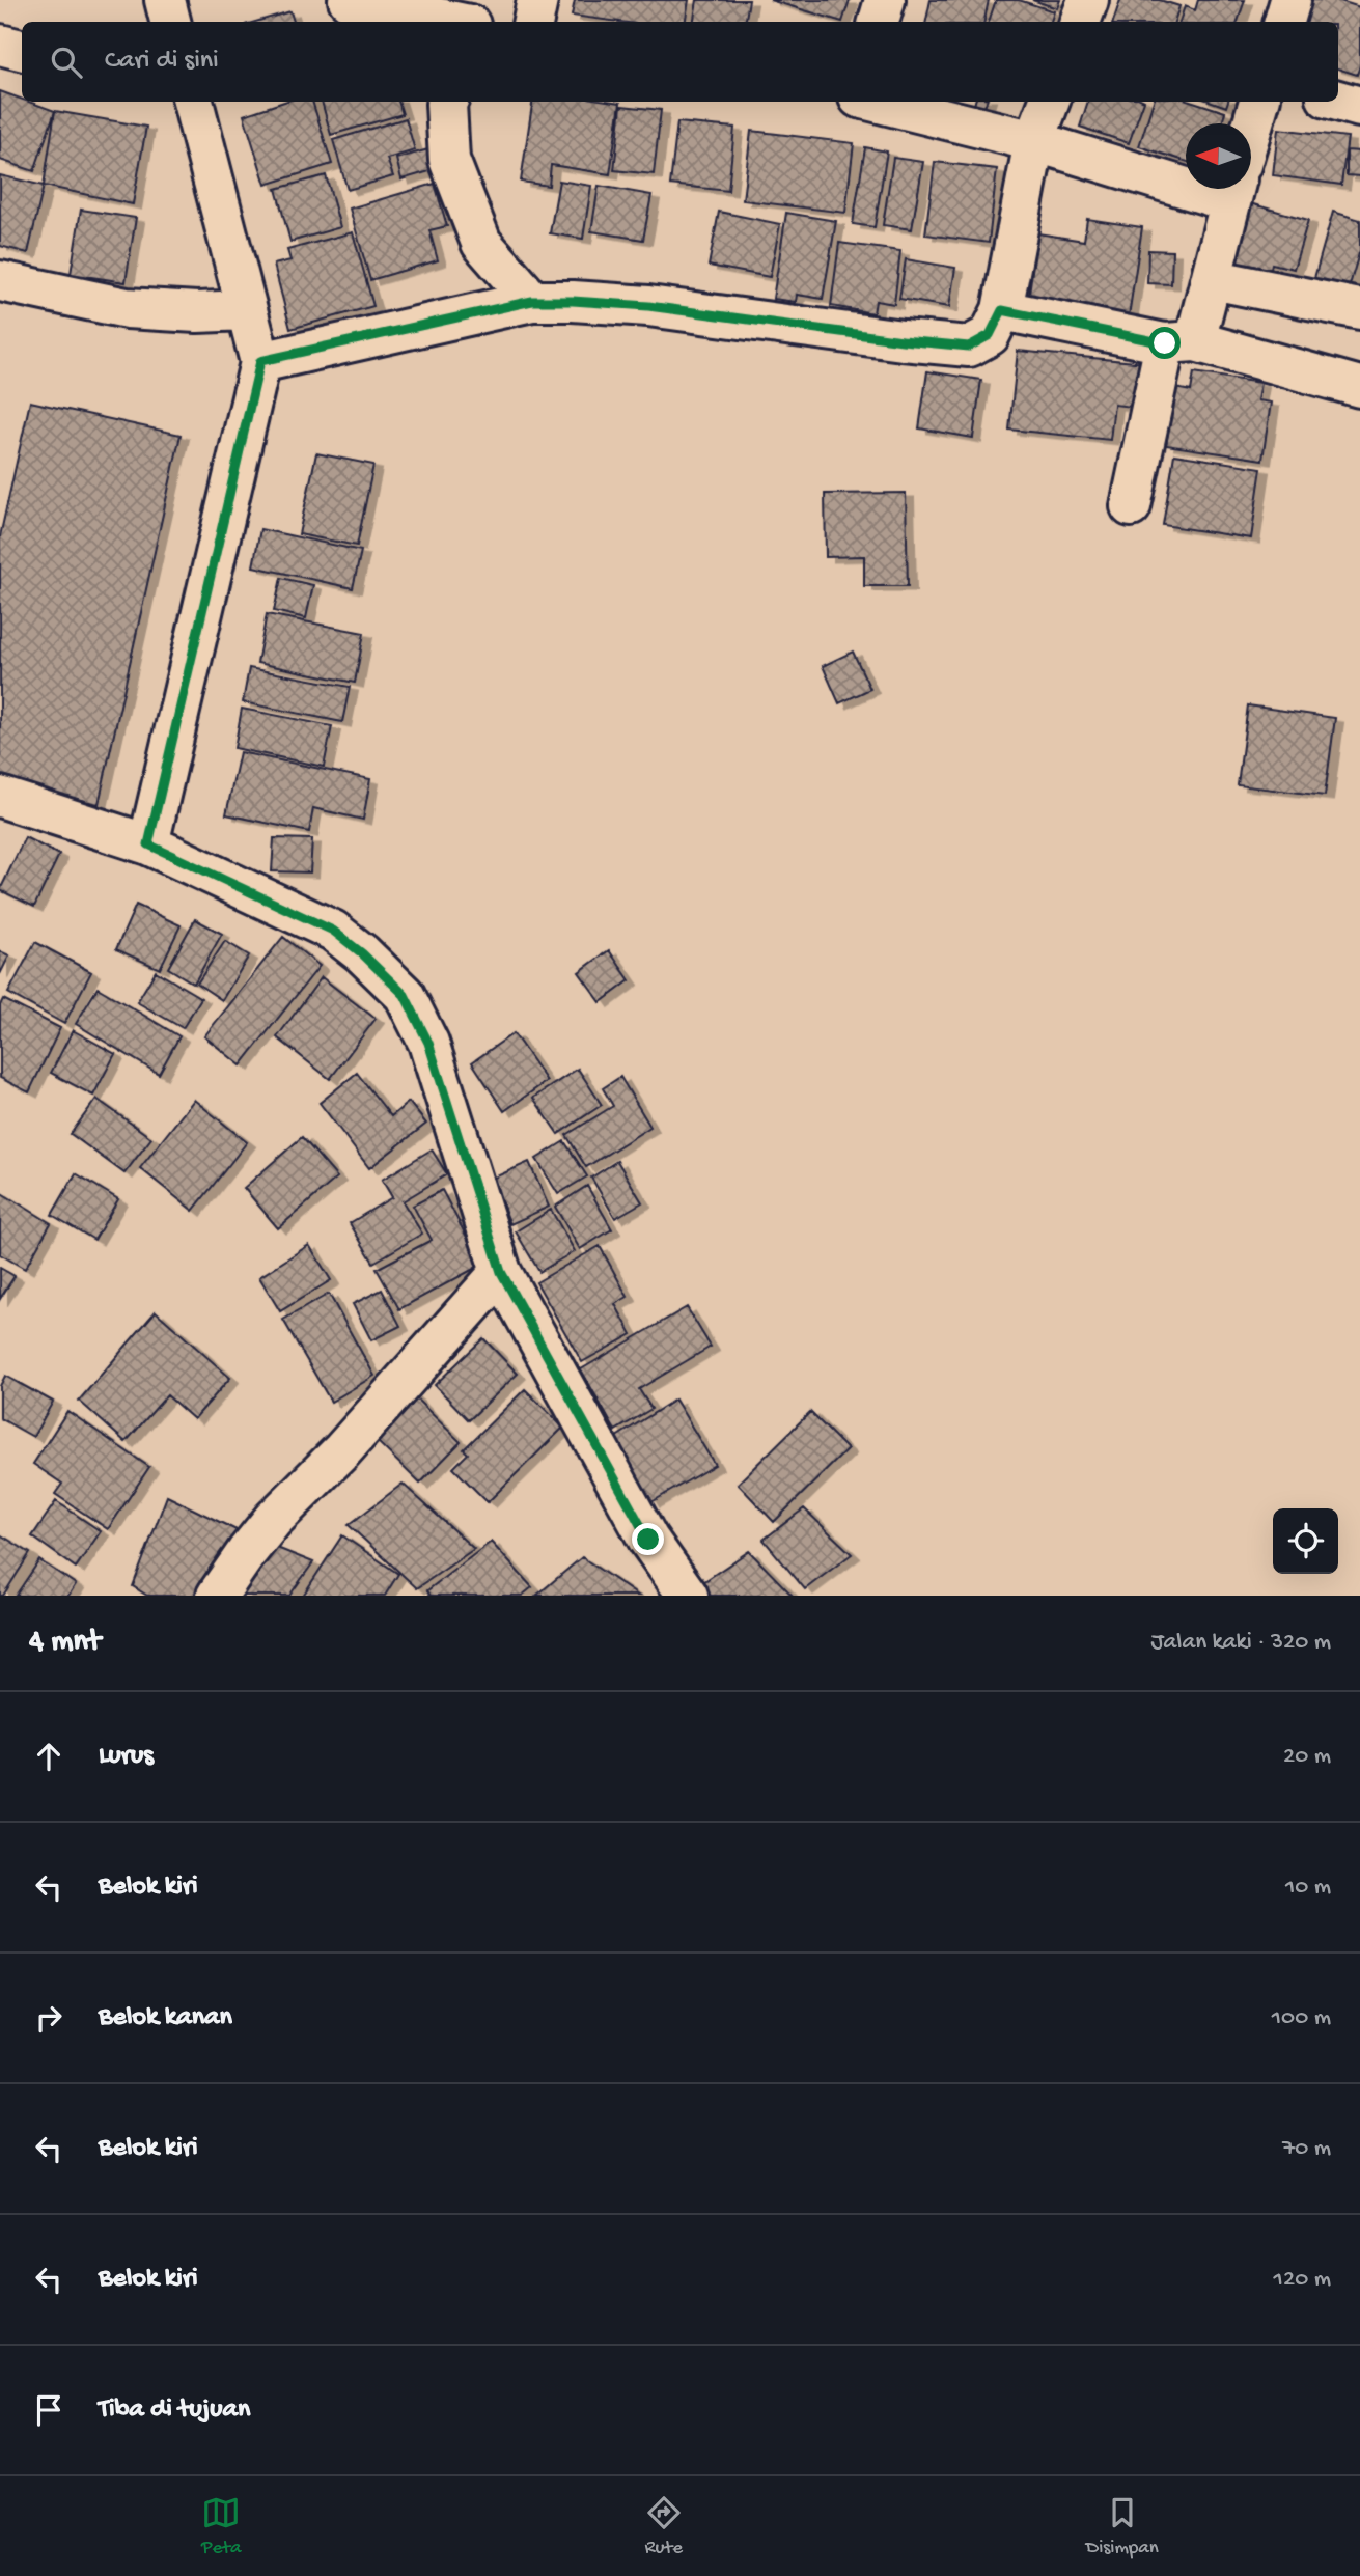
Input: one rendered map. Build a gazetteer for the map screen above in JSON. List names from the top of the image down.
{
  "north": "left",
  "page": {
    "search": "Cari di sini",
    "heading": ["4 mnt", "Jalan kaki · 320 m"],
    "list": [
      ["Lurus", "20 m"],
      ["Belok kiri", "10 m"],
      ["Belok kanan", "100 m"],
      ["Belok kiri", "70 m"],
      ["Belok kiri", "120 m"],
      "Tiba di tujuan"
    ],
    "nav": ["Peta", "Rute", "Disimpan"]
  }
}
